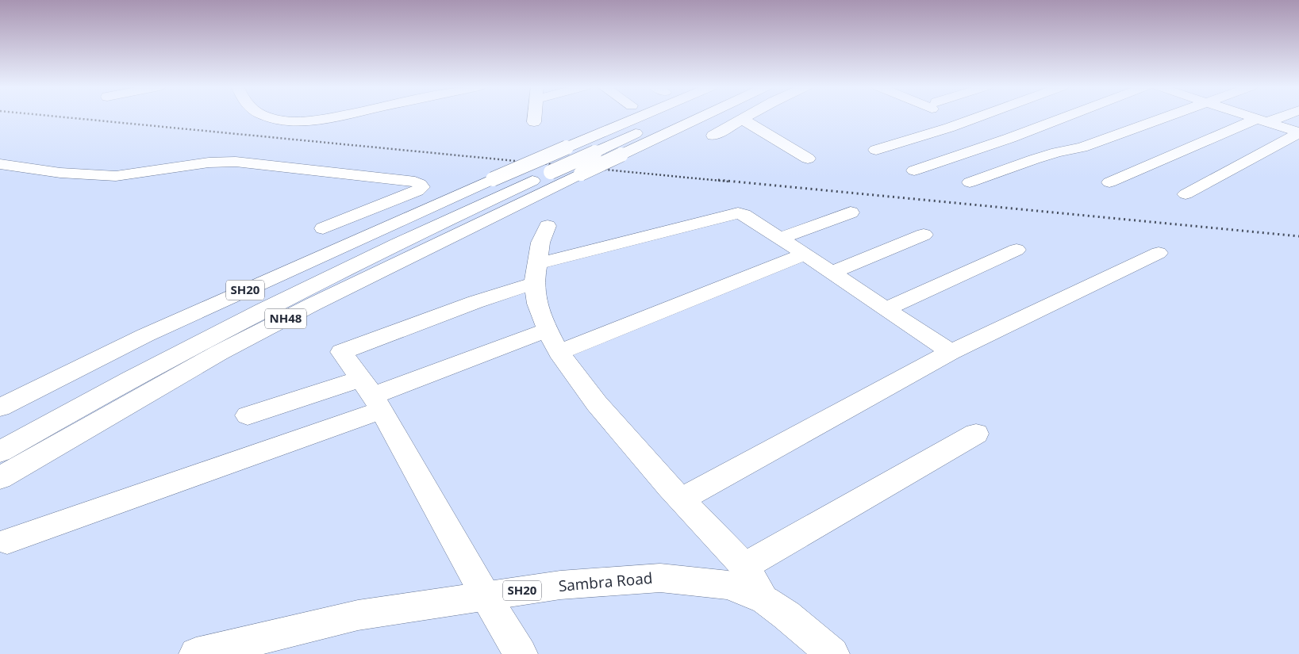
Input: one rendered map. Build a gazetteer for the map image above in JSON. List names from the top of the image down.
{
  "streets": {
    "main road": ["SH20", "NH48", "Sambra Road"]
  }
}
